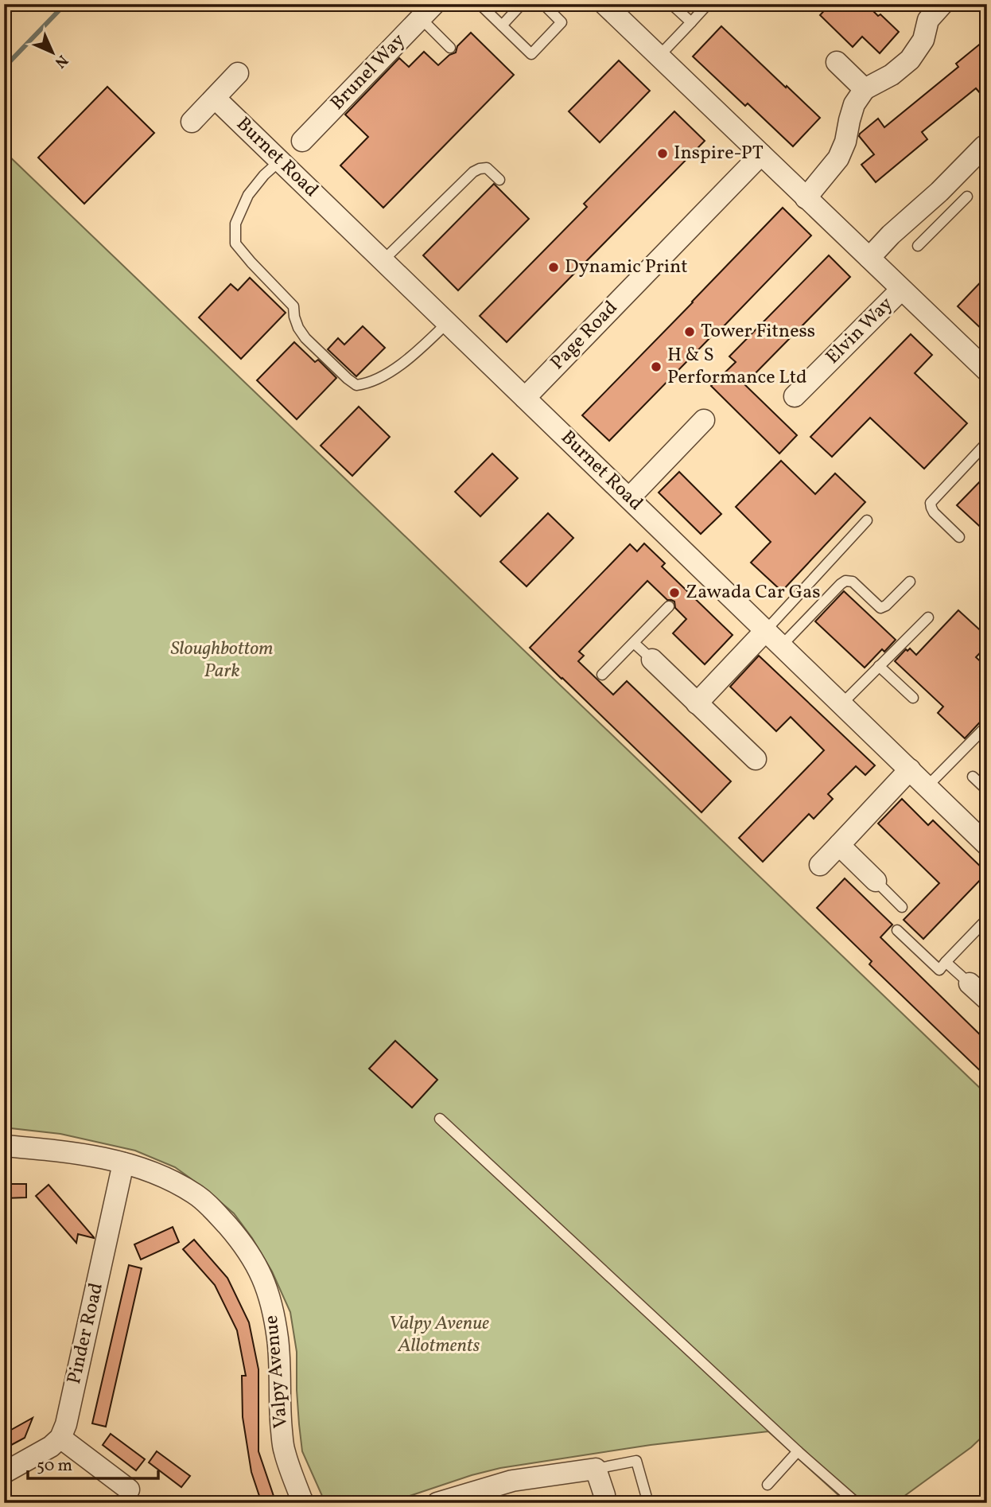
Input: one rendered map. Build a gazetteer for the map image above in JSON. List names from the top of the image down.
{
  "streets": {
    "street": [
      "Brunel Way",
      "Burnet Road",
      "Elvin Way",
      "Page Road",
      "Pinder Road",
      "Valpy Avenue"
    ]
  },
  "crossings": [
    ["Burnet Road", "Page Road"],
    ["Pinder Road", "Valpy Avenue"]
  ],
  "parks": ["Sloughbottom Park", "Valpy Avenue Allotments"],
  "places": [
    "Inspire-PT",
    "Dynamic Print",
    "Tower Fitness",
    "H & S Performance Ltd",
    "Zawada Car Gas"
  ],
  "scale_bar": "50 m",
  "north": "bottom right"
}
